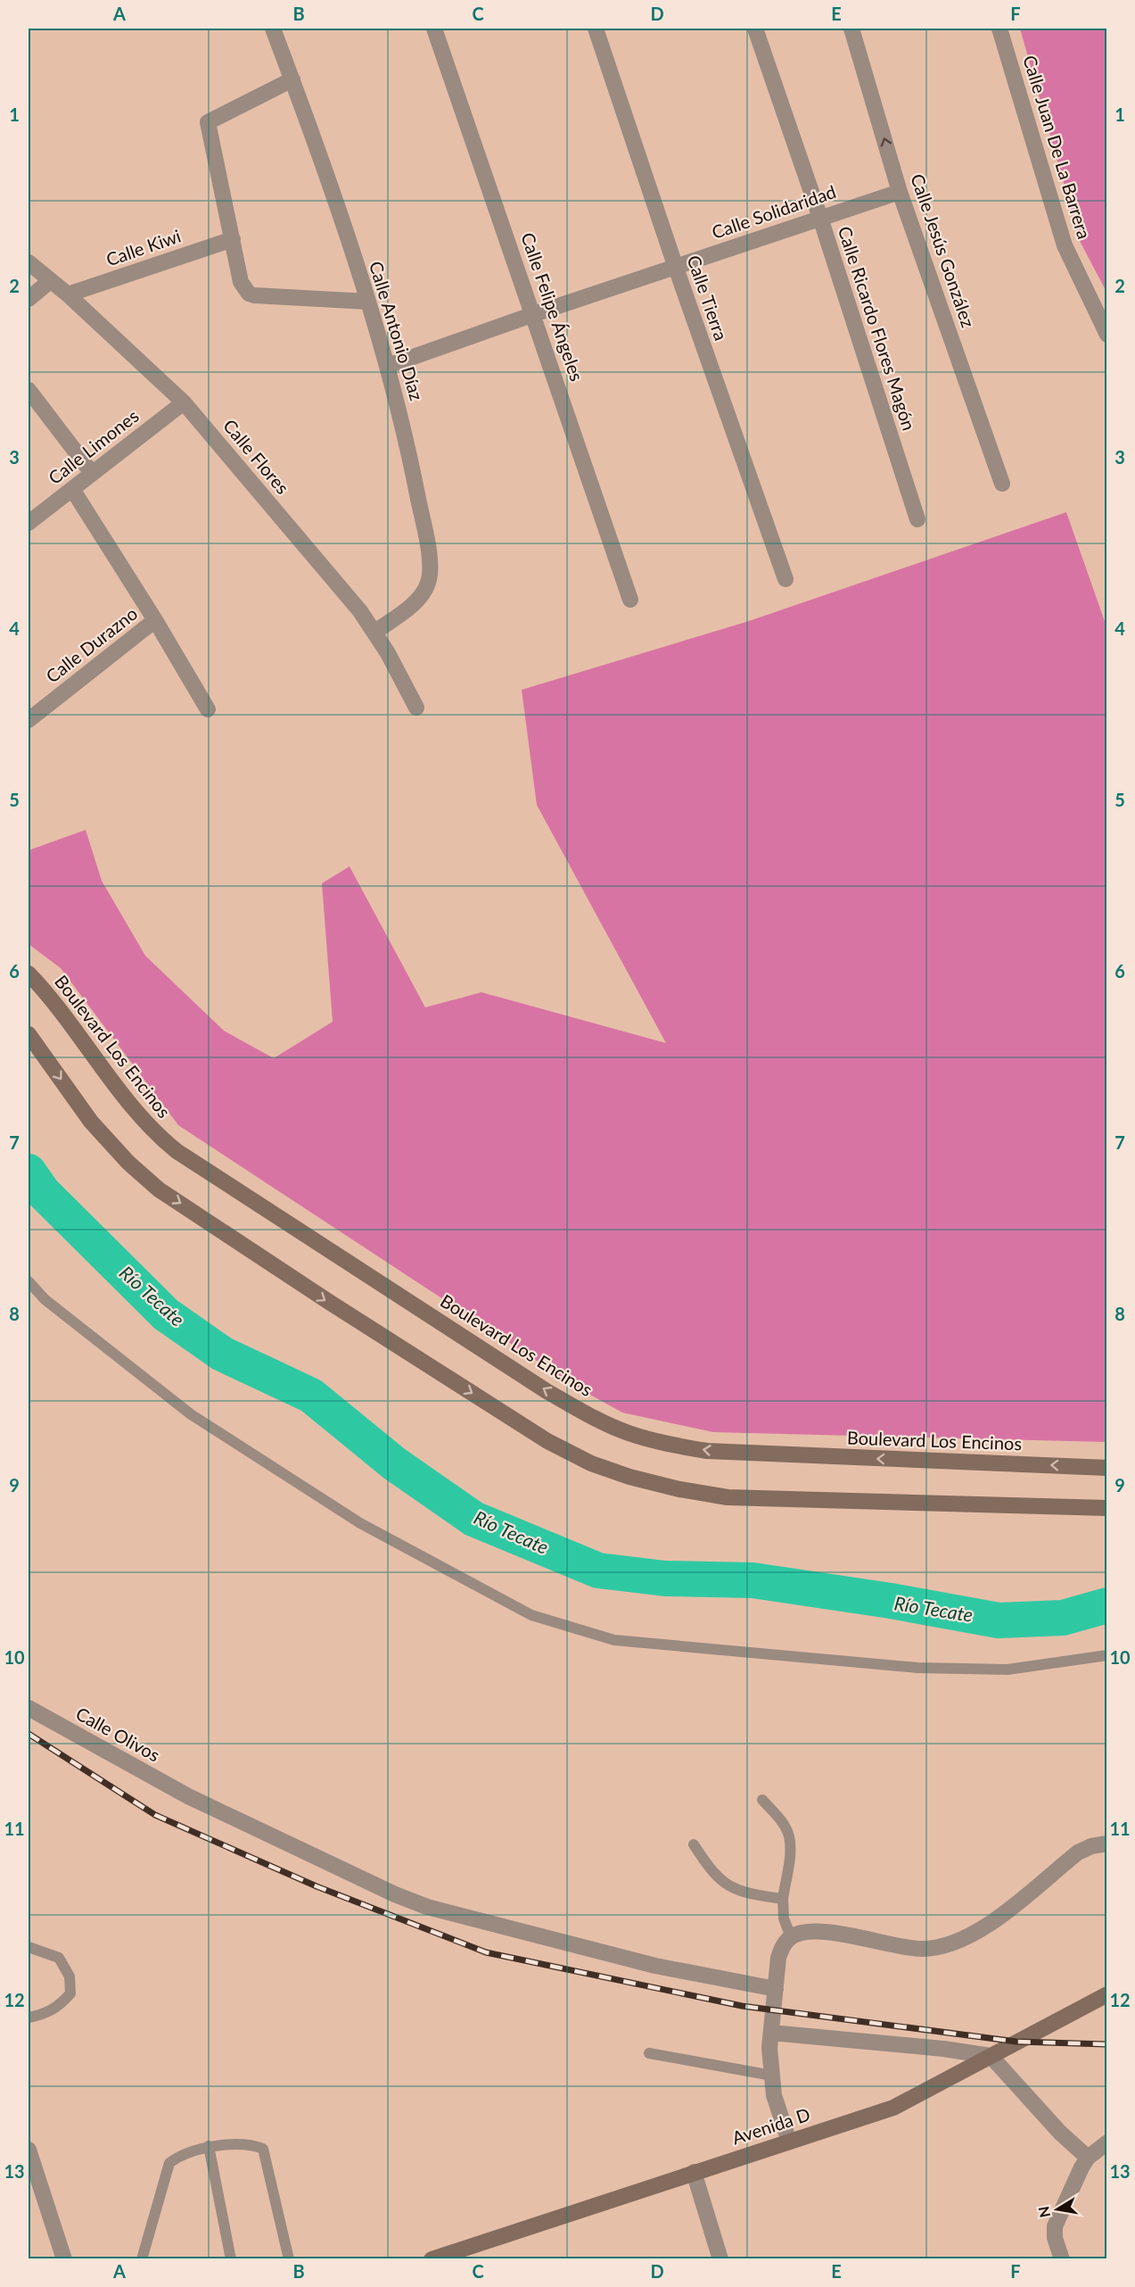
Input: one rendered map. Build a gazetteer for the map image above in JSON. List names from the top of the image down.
{
  "streets": {
    "main road": ["Boulevard Los Encinos", "Avenida D"],
    "street": [
      "Calle Juan De La Barrera",
      "Calle Solidaridad",
      "Calle Kiwi",
      "Calle Jesús González",
      "Calle Tierra",
      "Calle Felipe Ángeles",
      "Calle Ricardo Flores Magón",
      "Calle Antonio Díaz",
      "Calle Limones",
      "Calle Flores",
      "Calle Durazno",
      "Calle Olivos"
    ]
  },
  "crossings": [
    ["Calle Solidaridad", "Calle Jesús González"],
    ["Calle Solidaridad", "Calle Tierra"],
    ["Calle Solidaridad", "Calle Felipe Ángeles"],
    ["Calle Solidaridad", "Calle Ricardo Flores Magón"],
    ["Calle Solidaridad", "Calle Antonio Díaz"],
    ["Calle Kiwi", "Calle Flores"],
    ["Calle Antonio Díaz", "Calle Flores"],
    ["Calle Limones", "Calle Flores"]
  ],
  "one_way": ["Calle Jesús González"],
  "water": ["Río Tecate"],
  "north": "left",
  "grid": {
    "columns": [
      "A",
      "B",
      "C",
      "D",
      "E",
      "F"
    ],
    "rows": [
      "1",
      "2",
      "3",
      "4",
      "5",
      "6",
      "7",
      "8",
      "9",
      "10",
      "11",
      "12",
      "13"
    ]
  }
}
